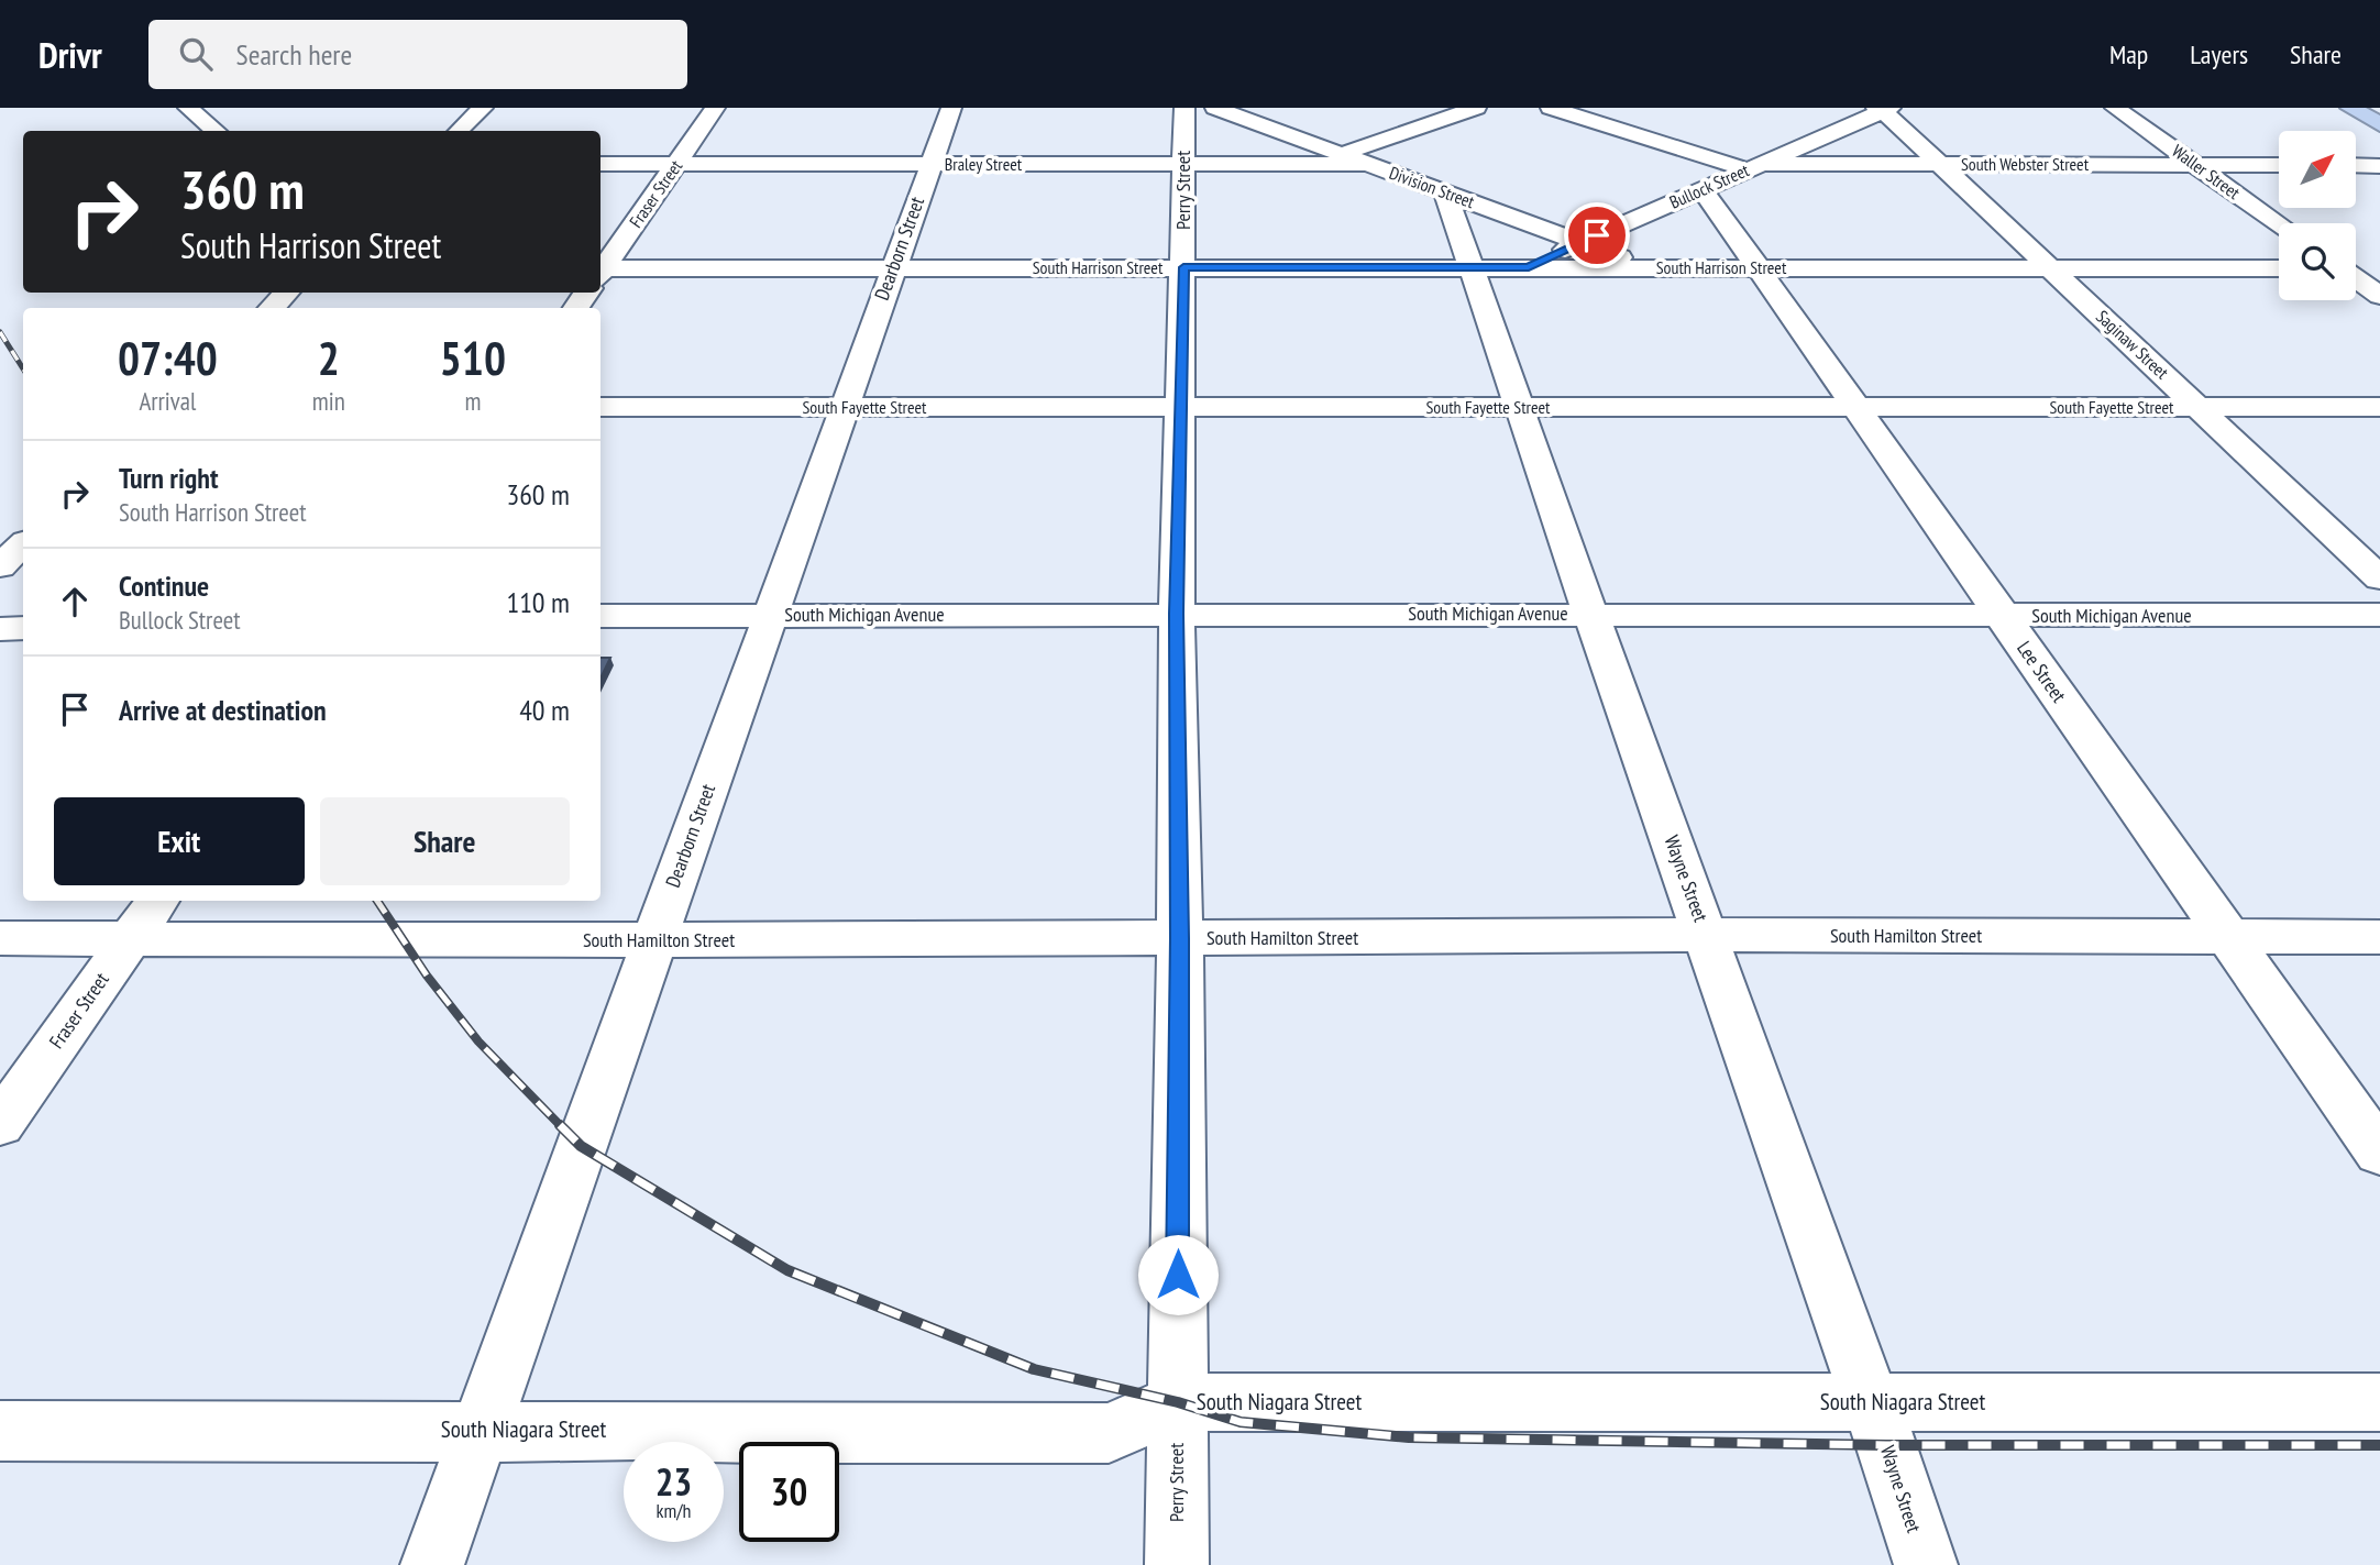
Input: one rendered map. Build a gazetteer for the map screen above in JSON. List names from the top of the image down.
{
  "streets": {
    "street": [
      "Braley Street",
      "South Webster Street",
      "Waller Street",
      "Bullock Street",
      "Division Street",
      "Perry Street",
      "Fraser Street",
      "Dearborn Street",
      "South Harrison Street",
      "Saginaw Street",
      "South Fayette Street",
      "South Michigan Avenue",
      "Lee Street",
      "Wayne Street",
      "South Hamilton Street",
      "South Niagara Street"
    ]
  },
  "crossings": [
    ["Braley Street", "Division Street"],
    ["Braley Street", "Perry Street"],
    ["Braley Street", "Fraser Street"],
    ["Braley Street", "Dearborn Street"],
    ["South Webster Street", "Waller Street"],
    ["South Webster Street", "Bullock Street"],
    ["South Webster Street", "Saginaw Street"],
    ["Bullock Street", "Division Street"],
    ["Bullock Street", "South Harrison Street"],
    ["Bullock Street", "Saginaw Street"],
    ["Bullock Street", "Lee Street"],
    ["Division Street", "South Harrison Street"],
    ["Division Street", "Wayne Street"],
    ["Perry Street", "South Harrison Street"],
    ["Perry Street", "South Fayette Street"],
    ["Perry Street", "South Michigan Avenue"],
    ["Perry Street", "South Hamilton Street"],
    ["Perry Street", "South Niagara Street"],
    ["Fraser Street", "South Hamilton Street"],
    ["Dearborn Street", "South Harrison Street"],
    ["Dearborn Street", "South Fayette Street"],
    ["Dearborn Street", "South Michigan Avenue"],
    ["Dearborn Street", "South Hamilton Street"],
    ["Dearborn Street", "South Niagara Street"],
    ["South Harrison Street", "Saginaw Street"],
    ["South Harrison Street", "Lee Street"],
    ["South Harrison Street", "Wayne Street"],
    ["Saginaw Street", "South Fayette Street"],
    ["South Fayette Street", "Lee Street"],
    ["South Fayette Street", "Wayne Street"],
    ["South Michigan Avenue", "Lee Street"],
    ["South Michigan Avenue", "Wayne Street"],
    ["Lee Street", "South Hamilton Street"],
    ["Wayne Street", "South Hamilton Street"],
    ["Wayne Street", "South Niagara Street"]
  ],
  "north": "top right",
  "page": {
    "header": "Drivr",
    "search": "Search here",
    "nav": ["Map", "Layers", "Share"],
    "turn": ["360 m", "South Harrison Street"],
    "eta": [
      "07:40",
      "Arrival",
      "2",
      "min",
      "510",
      "m"
    ],
    "list": [
      {
        "name": "Turn right",
        "note": "South Harrison Street",
        "value": "360 m"
      },
      {
        "name": "Continue",
        "note": "Bullock Street",
        "value": "110 m"
      },
      {
        "name": "Arrive at destination",
        "value": "40 m"
      }
    ],
    "buttons": ["Exit", "Share"],
    "speed": "23 km/h",
    "limit": "30"
  }
}
